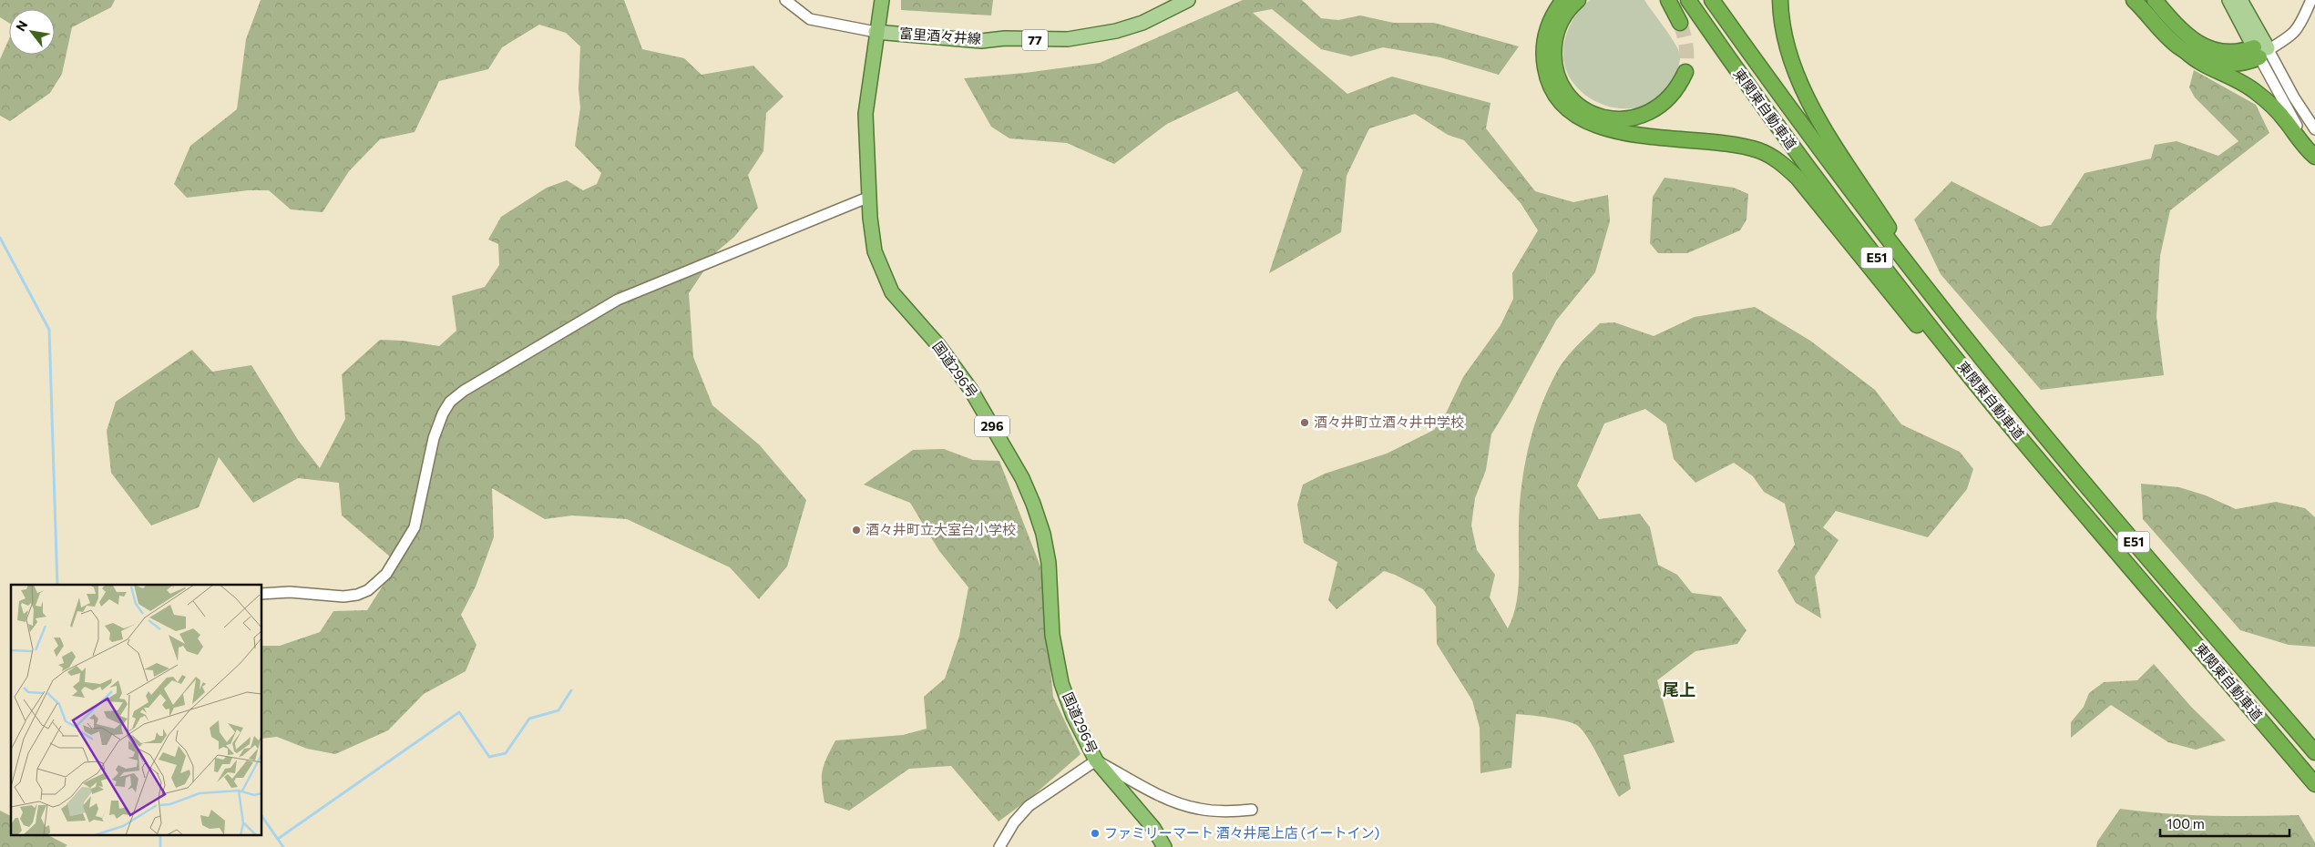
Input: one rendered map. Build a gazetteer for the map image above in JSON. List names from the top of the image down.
{
  "streets": {
    "highway": [
      "東関東自動車道",
      "E51",
      "国道296号",
      "296"
    ],
    "main road": ["富里酒々井線", "77"]
  },
  "crossings": [
    ["富里酒々井線", "国道296号"]
  ],
  "districts": ["尾上"],
  "places": ["酒々井町立酒々井中学校", "酒々井町立大室台小学校", "ファミリーマート 酒々井尾上店 (イートイン)"],
  "scale_bar": "100 m",
  "north": "top left"
}
